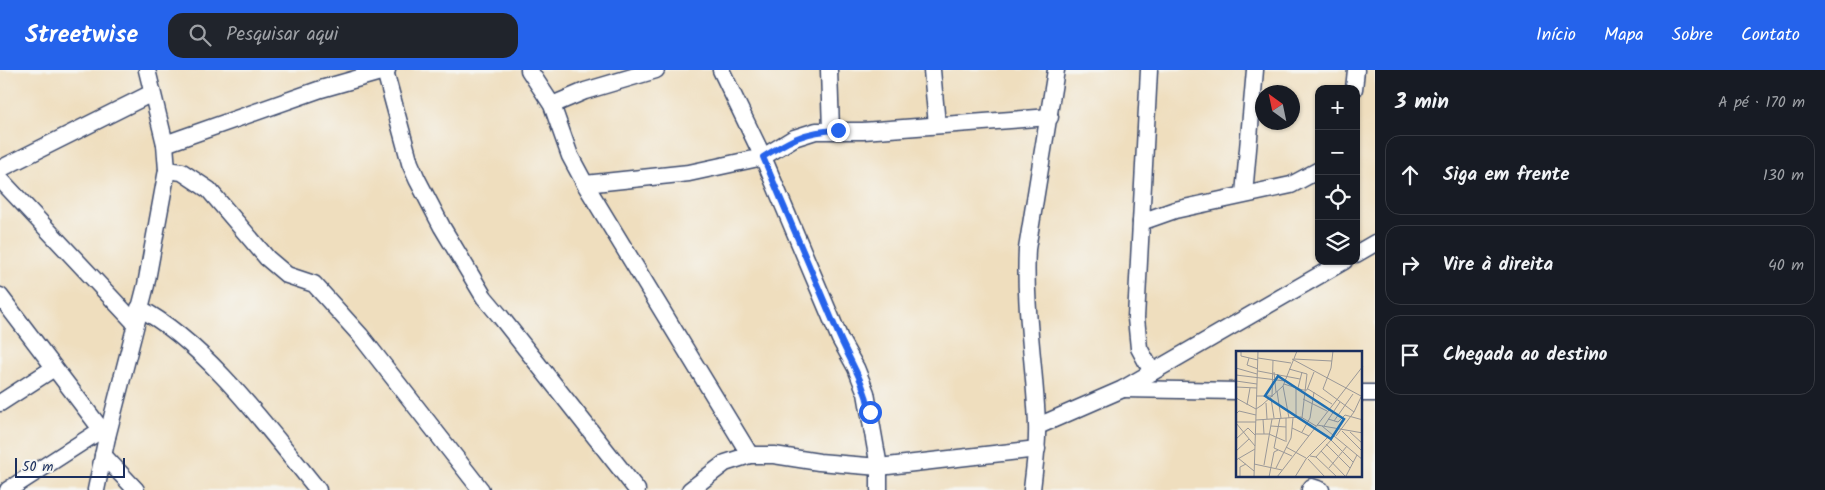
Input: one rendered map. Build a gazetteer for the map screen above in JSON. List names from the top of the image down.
{
  "scale_bar": "50 m",
  "north": "top left",
  "page": {
    "header": "Streetwise",
    "search": "Pesquisar aqui",
    "nav": [
      "Início",
      "Mapa",
      "Sobre",
      "Contato"
    ],
    "heading": ["3 min", "A pé · 170 m"],
    "map_buttons": ["+", "−"],
    "list": [
      ["Siga em frente", "130 m"],
      ["Vire à direita", "40 m"],
      "Chegada ao destino"
    ],
    "scale": "50 m"
  }
}
